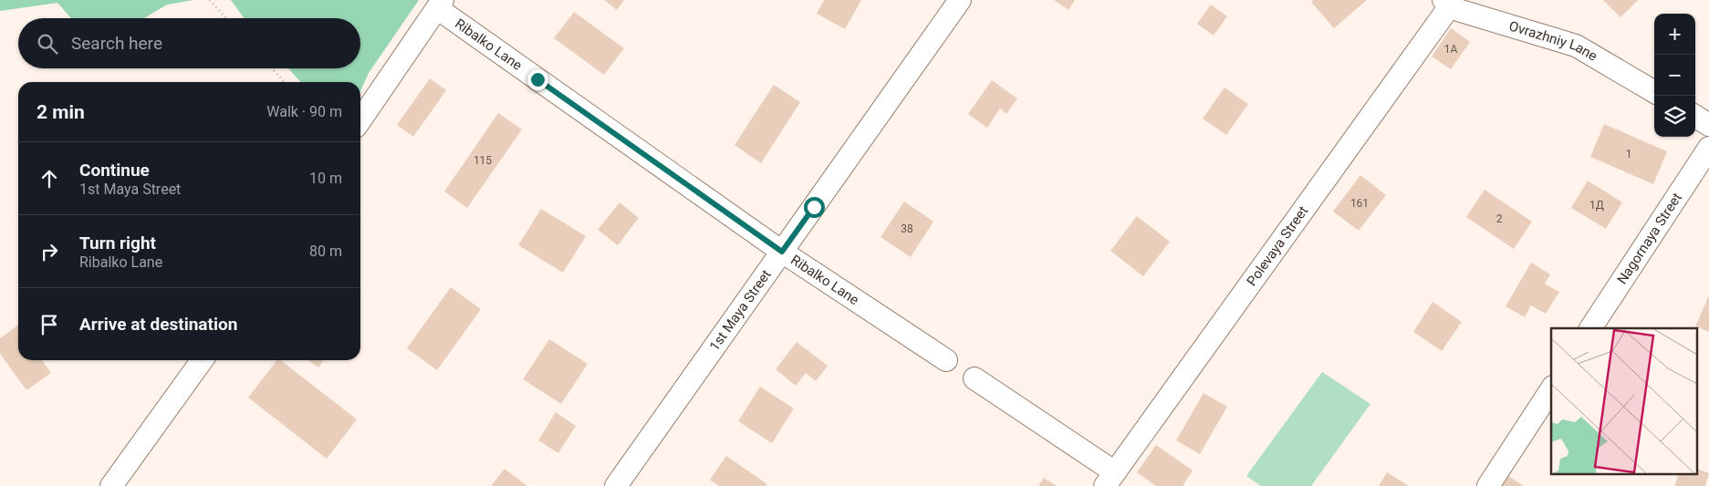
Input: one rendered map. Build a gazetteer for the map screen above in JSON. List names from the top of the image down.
{
  "streets": {
    "street": [
      "Ovrazhniy Lane",
      "Ribalko Lane",
      "Nagornaya Street",
      "Polevaya Street",
      "1st Maya Street"
    ]
  },
  "crossings": [
    ["Ovrazhniy Lane", "Polevaya Street"],
    ["Ribalko Lane", "1st Maya Street"]
  ],
  "house_numbers": [
    "1А",
    "1",
    "115",
    "161",
    "1Д",
    "2",
    "38"
  ],
  "page": {
    "map_buttons": ["+", "−"],
    "search": "Search here",
    "heading": ["2 min", "Walk · 90 m"],
    "list": [
      ["Continue", "1st Maya Street", "10 m"],
      ["Turn right", "Ribalko Lane", "80 m"],
      "Arrive at destination"
    ]
  }
}
